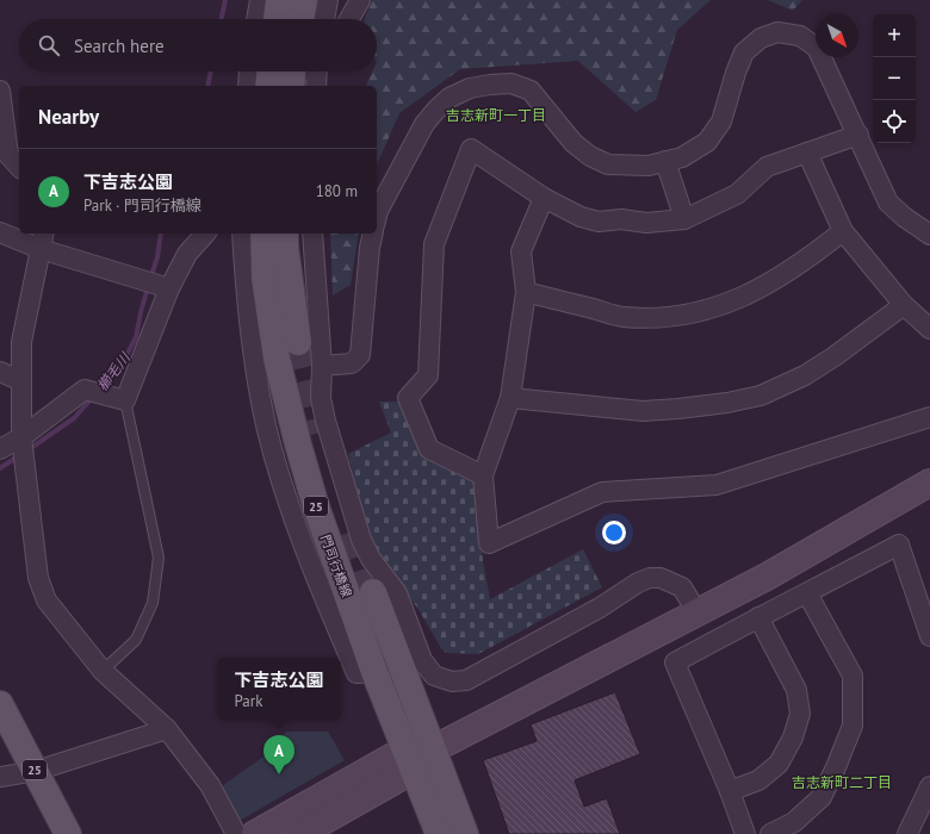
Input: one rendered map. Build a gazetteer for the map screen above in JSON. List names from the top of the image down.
{
  "streets": {
    "main road": ["25", "門司行橋線"]
  },
  "districts": ["吉志新町一丁目", "吉志新町二丁目"],
  "water": ["櫛毛川"],
  "north": "bottom right",
  "page": {
    "map_buttons": ["+", "−"],
    "search": "Search here",
    "heading": "Nearby",
    "list": [
      {
        "mark": "A",
        "name": "下吉志公園",
        "note": "Park · 門司行橋線",
        "value": "180 m"
      }
    ],
    "popup": ["下吉志公園", "Park"],
    "pins": "A"
  }
}
